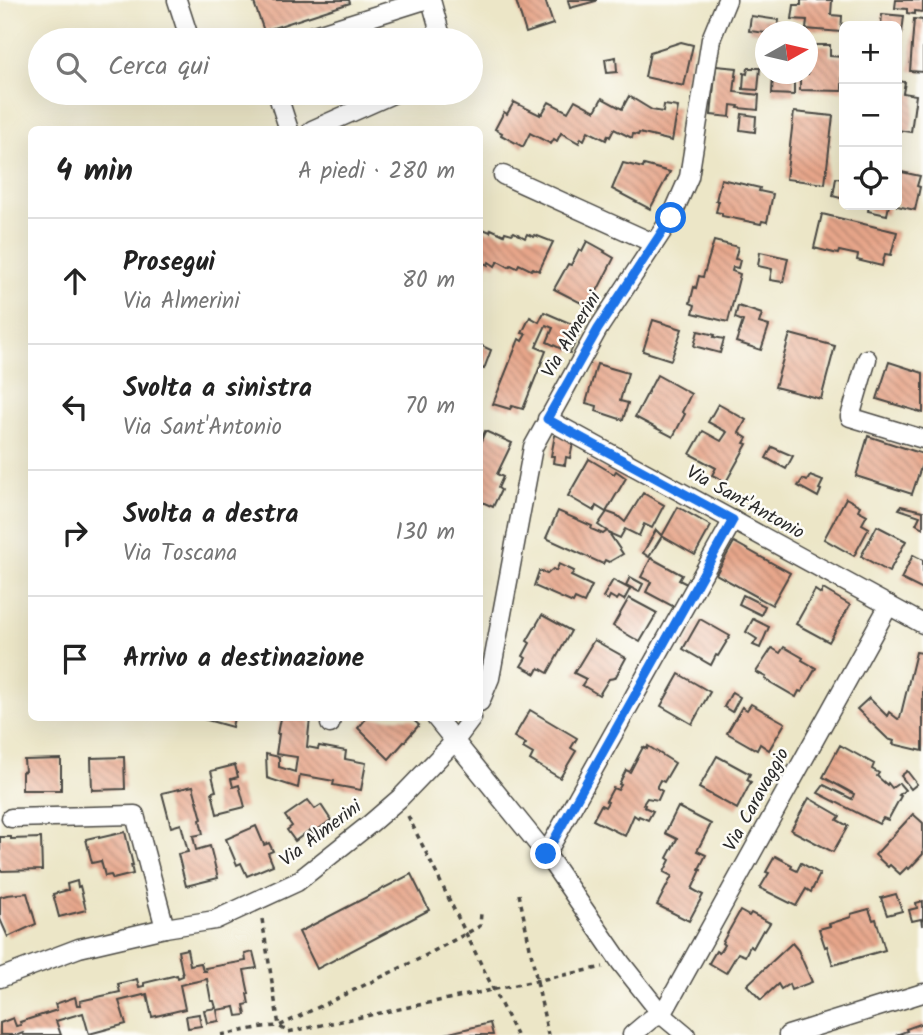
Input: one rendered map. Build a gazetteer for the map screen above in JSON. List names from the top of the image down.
{
  "streets": {
    "street": ["Via Almerini", "Via Sant'Antonio", "Via Caravaggio"]
  },
  "crossings": [
    ["Via Almerini", "Via Sant'Antonio"],
    ["Via Sant'Antonio", "Via Caravaggio"]
  ],
  "north": "right",
  "page": {
    "map_buttons": ["+", "−"],
    "search": "Cerca qui",
    "heading": ["4 min", "A piedi · 280 m"],
    "list": [
      ["Prosegui", "Via Almerini", "80 m"],
      ["Svolta a sinistra", "Via Sant'Antonio", "70 m"],
      ["Svolta a destra", "Via Toscana", "130 m"],
      "Arrivo a destinazione"
    ]
  }
}
